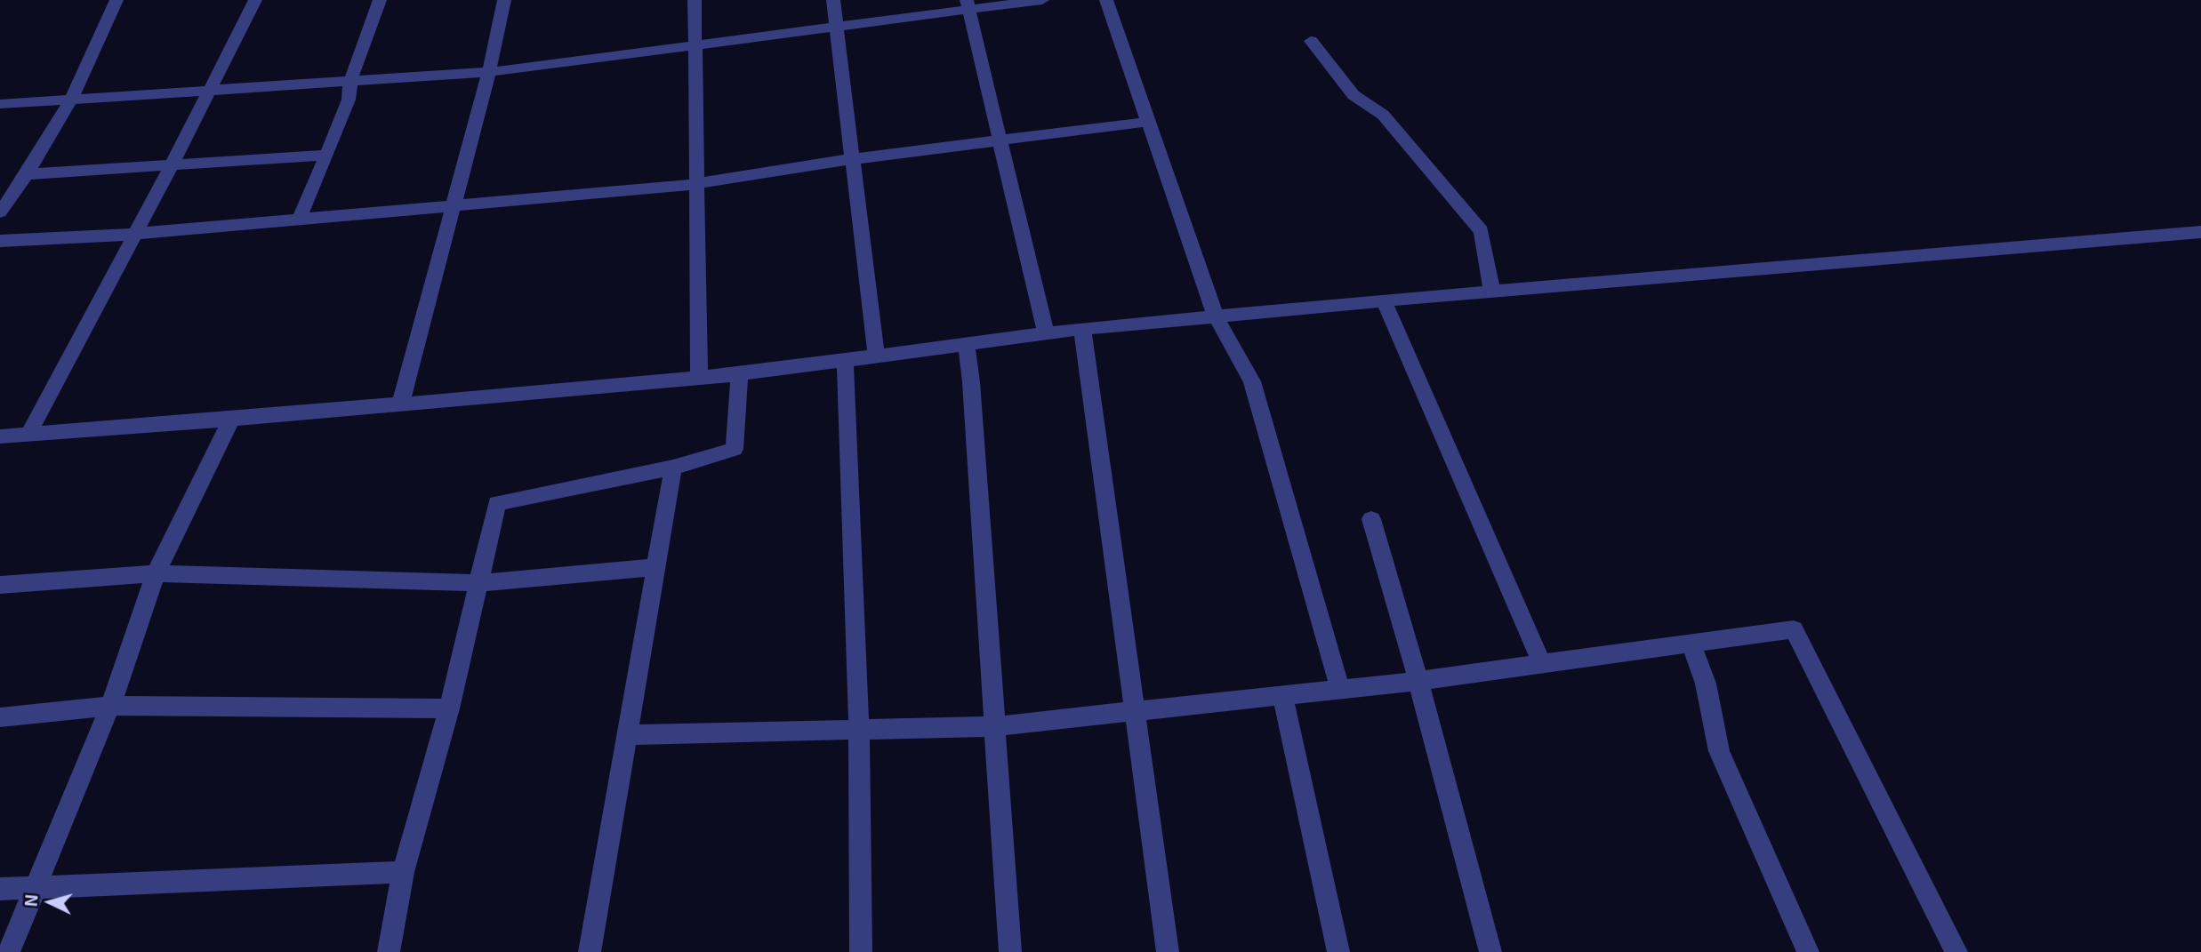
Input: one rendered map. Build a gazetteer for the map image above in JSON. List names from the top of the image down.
{
  "north": "left"
}
